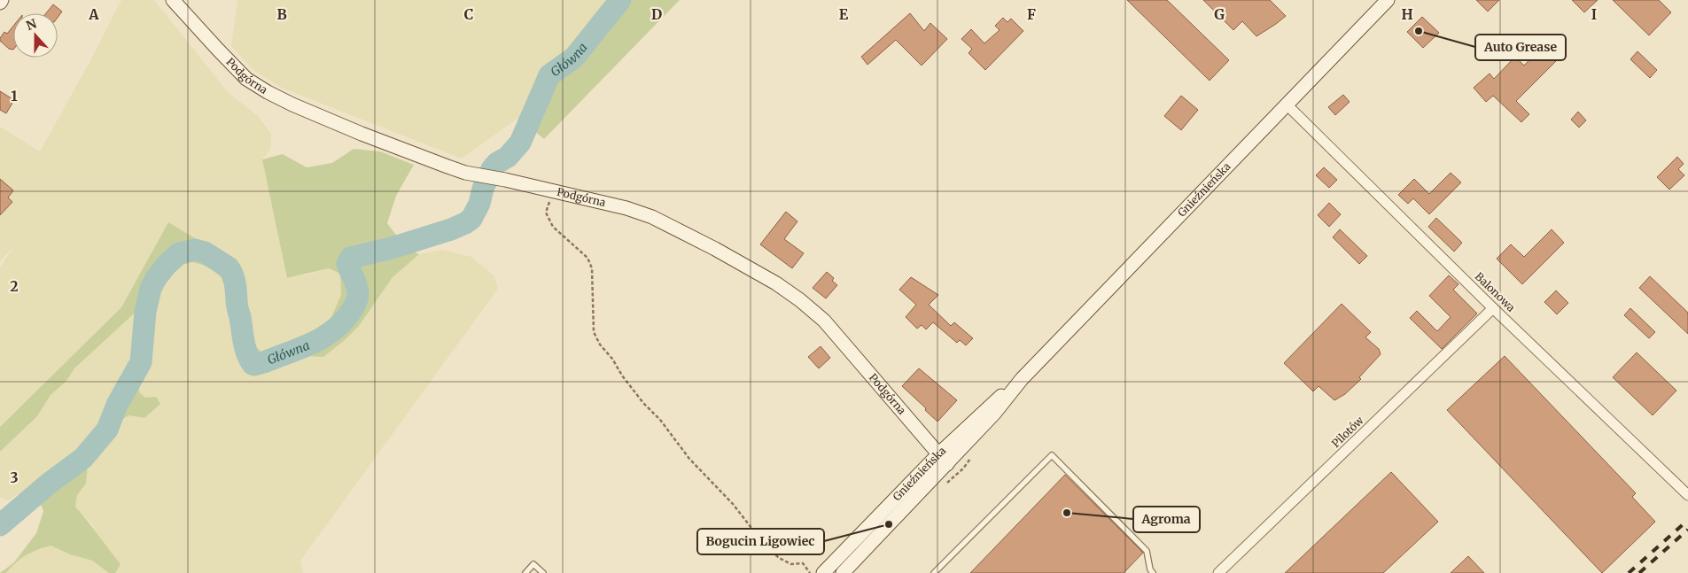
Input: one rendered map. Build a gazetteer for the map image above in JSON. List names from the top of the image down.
{
  "streets": {
    "main road": ["Podgórna", "Gnieźnieńska"],
    "street": ["Balonowa", "Pilotów"]
  },
  "crossings": [
    ["Podgórna", "Gnieźnieńska"],
    ["Gnieźnieńska", "Balonowa"],
    ["Balonowa", "Pilotów"]
  ],
  "water": ["Główna"],
  "places": ["Auto Grease", "Agroma", "Bogucin Ligowiec"],
  "north": "top",
  "grid": {
    "columns": [
      "A",
      "B",
      "C",
      "D",
      "E",
      "F",
      "G",
      "H",
      "I"
    ],
    "rows": ["1", "2", "3"]
  }
}
